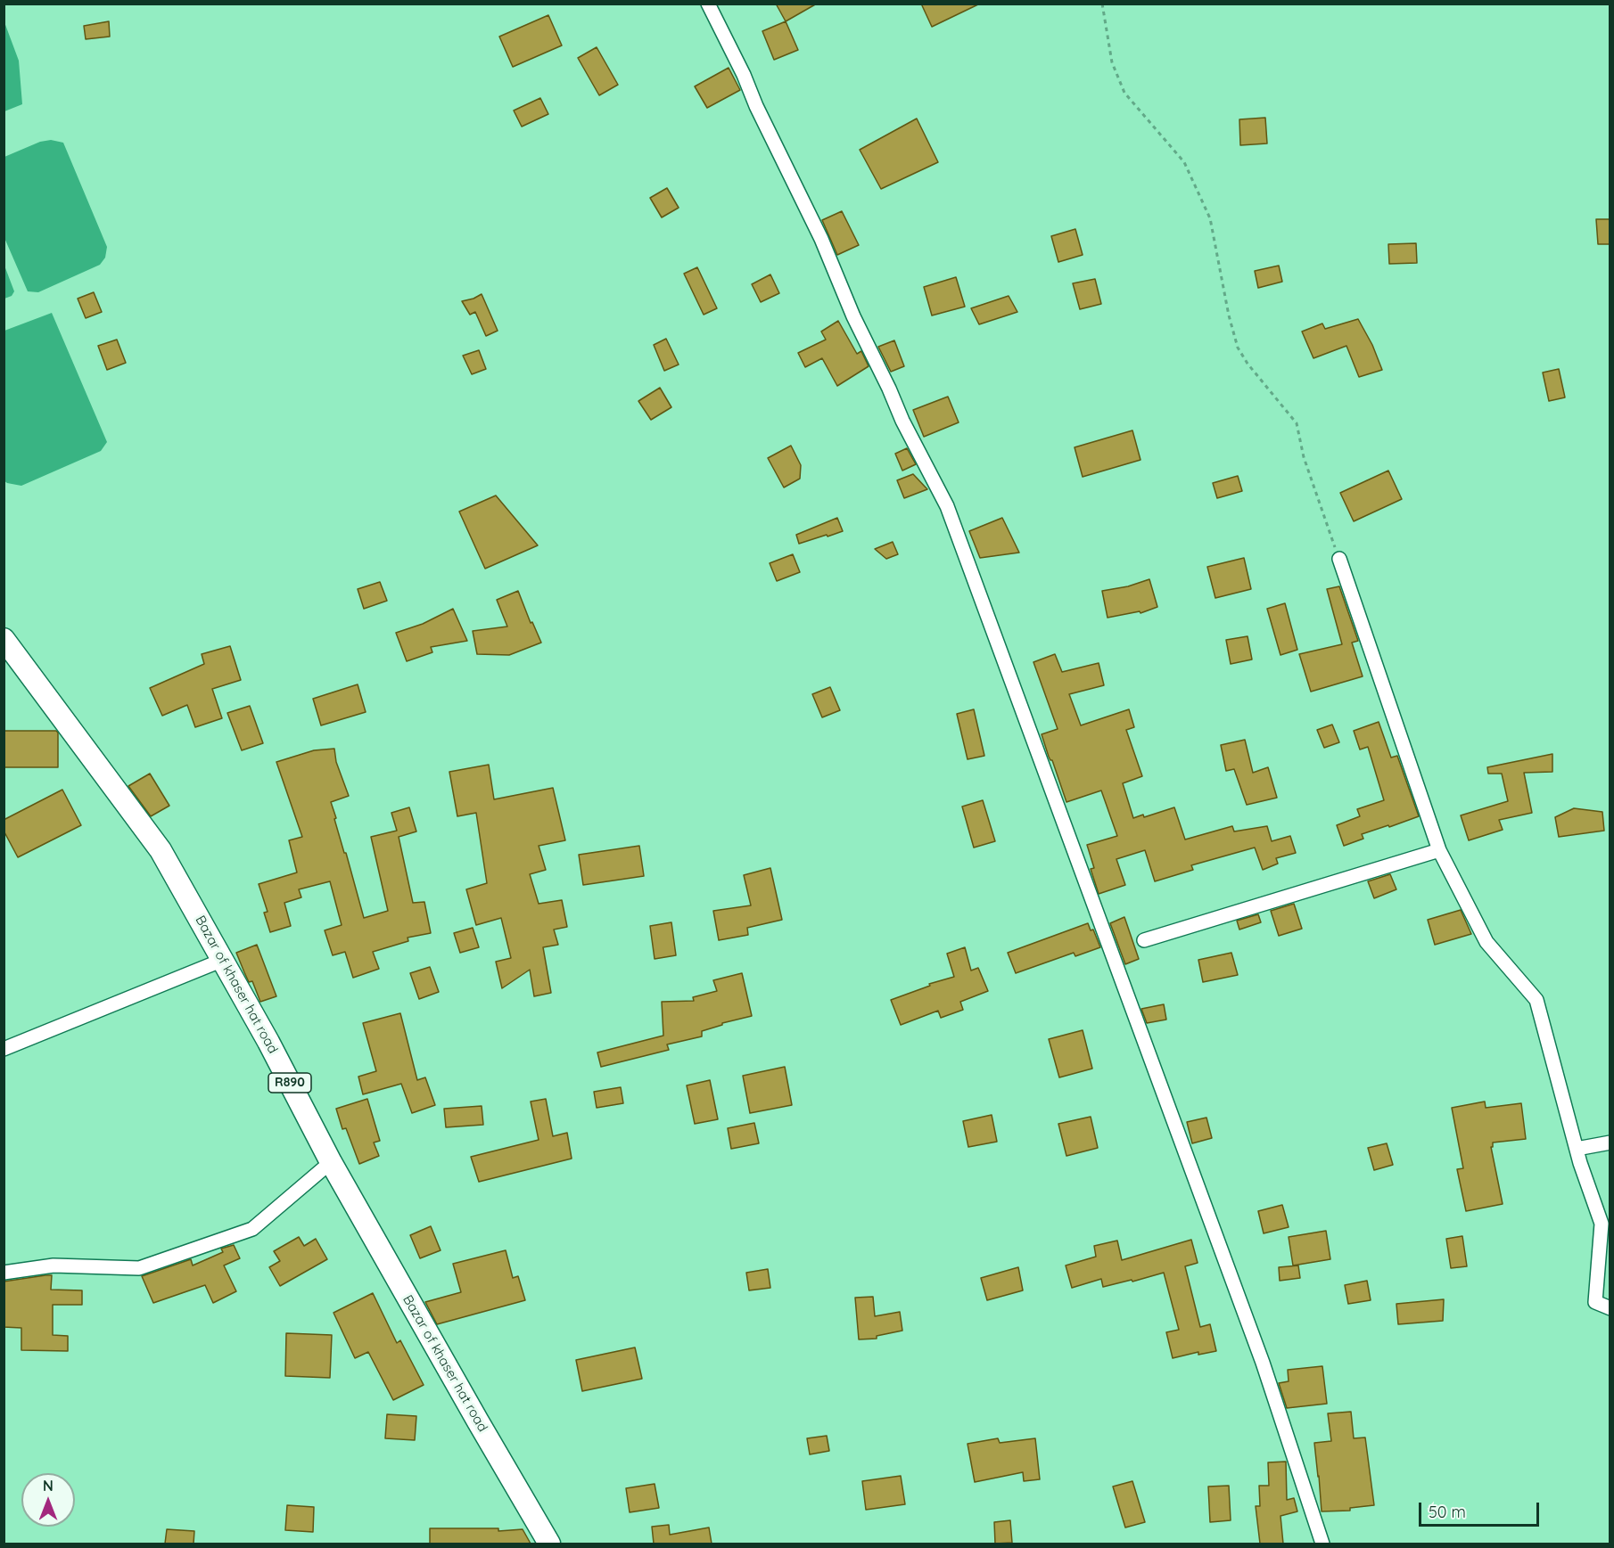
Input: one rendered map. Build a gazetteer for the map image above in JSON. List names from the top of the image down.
{
  "streets": {
    "main road": ["Bazar of khaser hat road", "R890"]
  },
  "scale_bar": "50 m",
  "north": "top"
}
